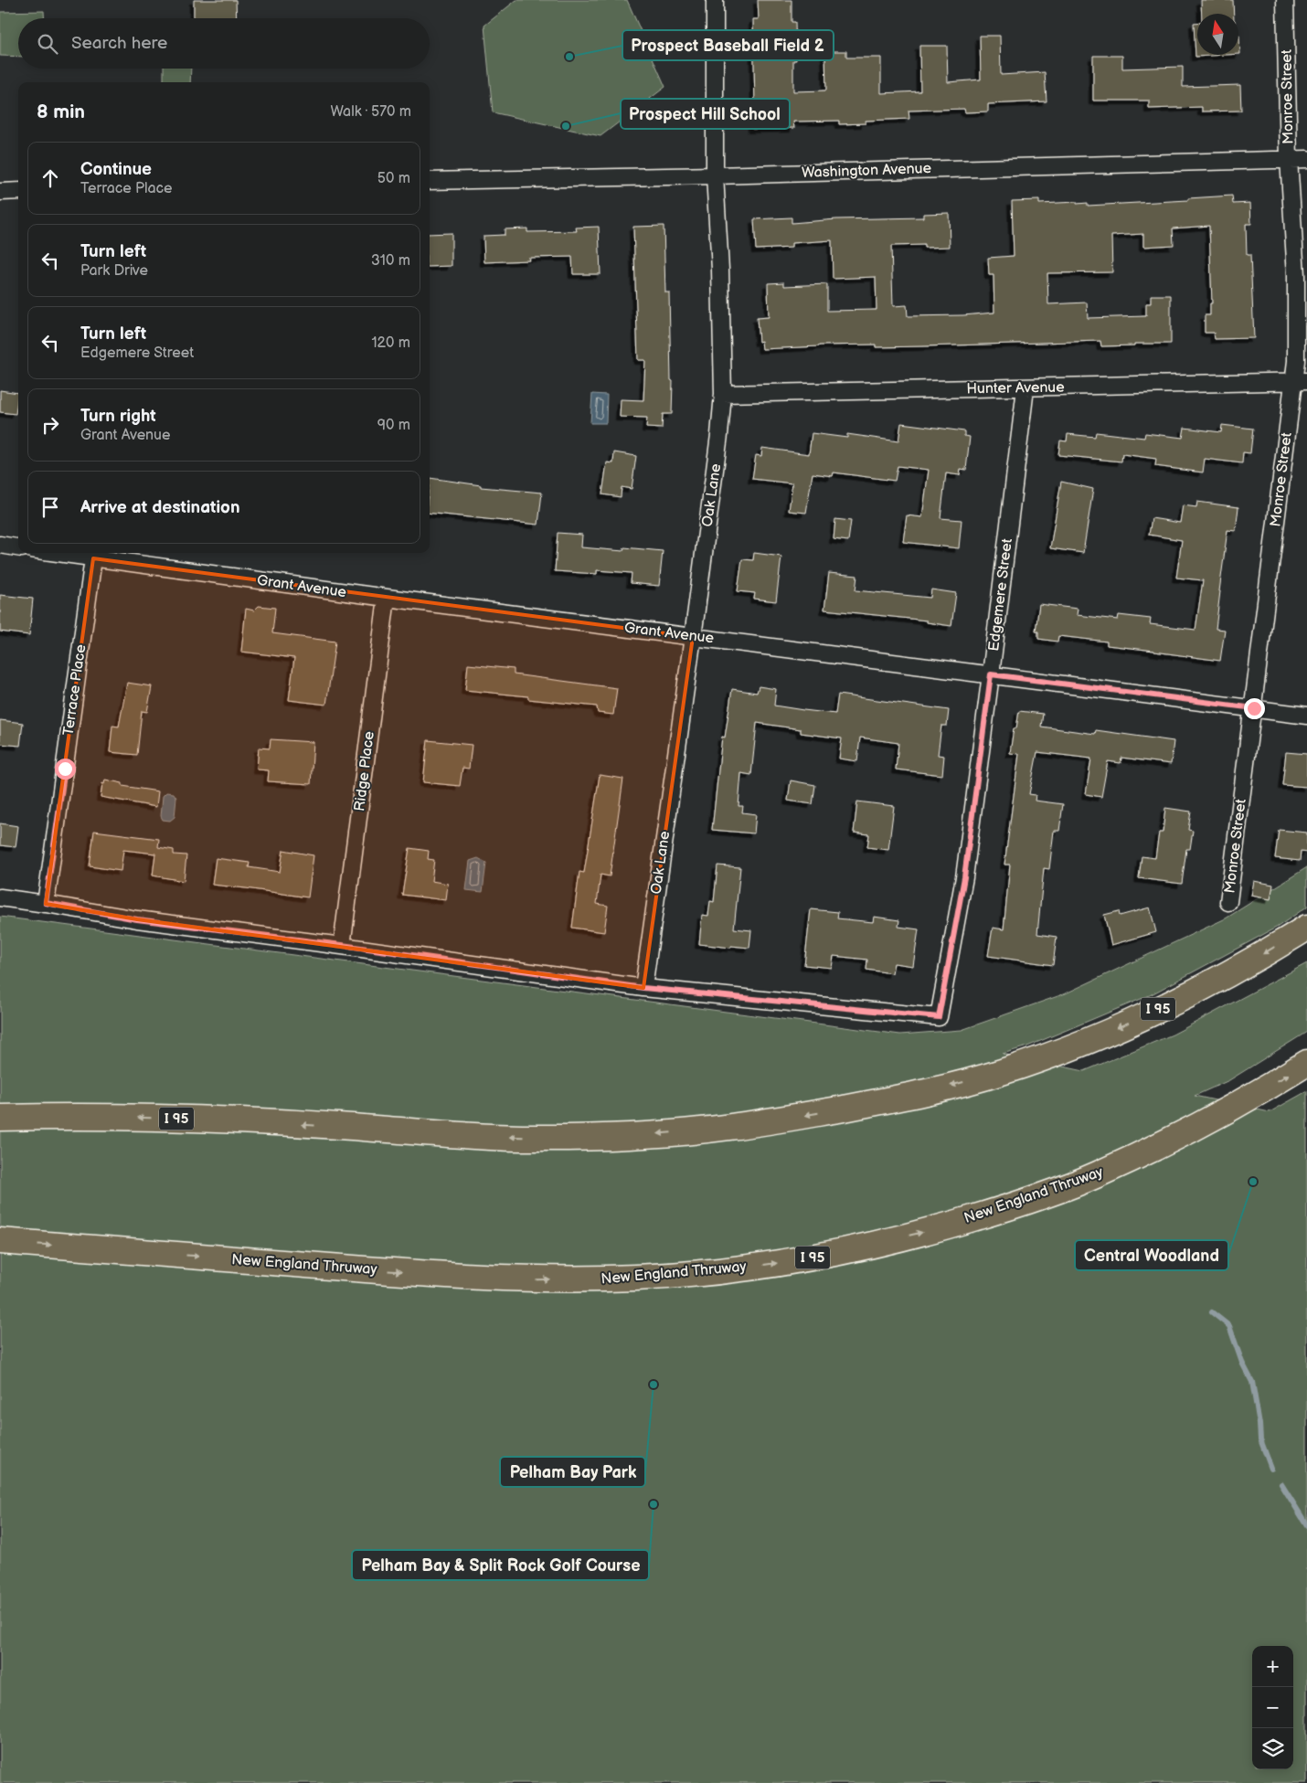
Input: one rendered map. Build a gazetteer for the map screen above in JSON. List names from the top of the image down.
{
  "streets": {
    "highway": ["I 95", "New England Thruway"],
    "street": [
      "Monroe Street",
      "Washington Avenue",
      "Hunter Avenue",
      "Oak Lane",
      "Grant Avenue",
      "Edgemere Street",
      "Terrace Place",
      "Ridge Place"
    ]
  },
  "crossings": [
    ["Monroe Street", "Washington Avenue"],
    ["Monroe Street", "Hunter Avenue"],
    ["Monroe Street", "Grant Avenue"],
    ["Washington Avenue", "Oak Lane"],
    ["Hunter Avenue", "Oak Lane"],
    ["Hunter Avenue", "Edgemere Street"],
    ["Oak Lane", "Grant Avenue"],
    ["Oak Lane", "Edgemere Street"],
    ["Grant Avenue", "Edgemere Street"],
    ["Grant Avenue", "Terrace Place"],
    ["Grant Avenue", "Ridge Place"]
  ],
  "places": [
    "Prospect Baseball Field 2",
    "Prospect Hill School",
    "Central Woodland",
    "Pelham Bay Park",
    "Pelham Bay & Split Rock Golf Course"
  ],
  "north": "top",
  "page": {
    "search": "Search here",
    "heading": ["8 min", "Walk · 570 m"],
    "list": [
      ["Continue", "Terrace Place", "50 m"],
      ["Turn left", "Park Drive", "310 m"],
      ["Turn left", "Edgemere Street", "120 m"],
      ["Turn right", "Grant Avenue", "90 m"],
      "Arrive at destination"
    ],
    "map_buttons": ["+", "−"]
  }
}
